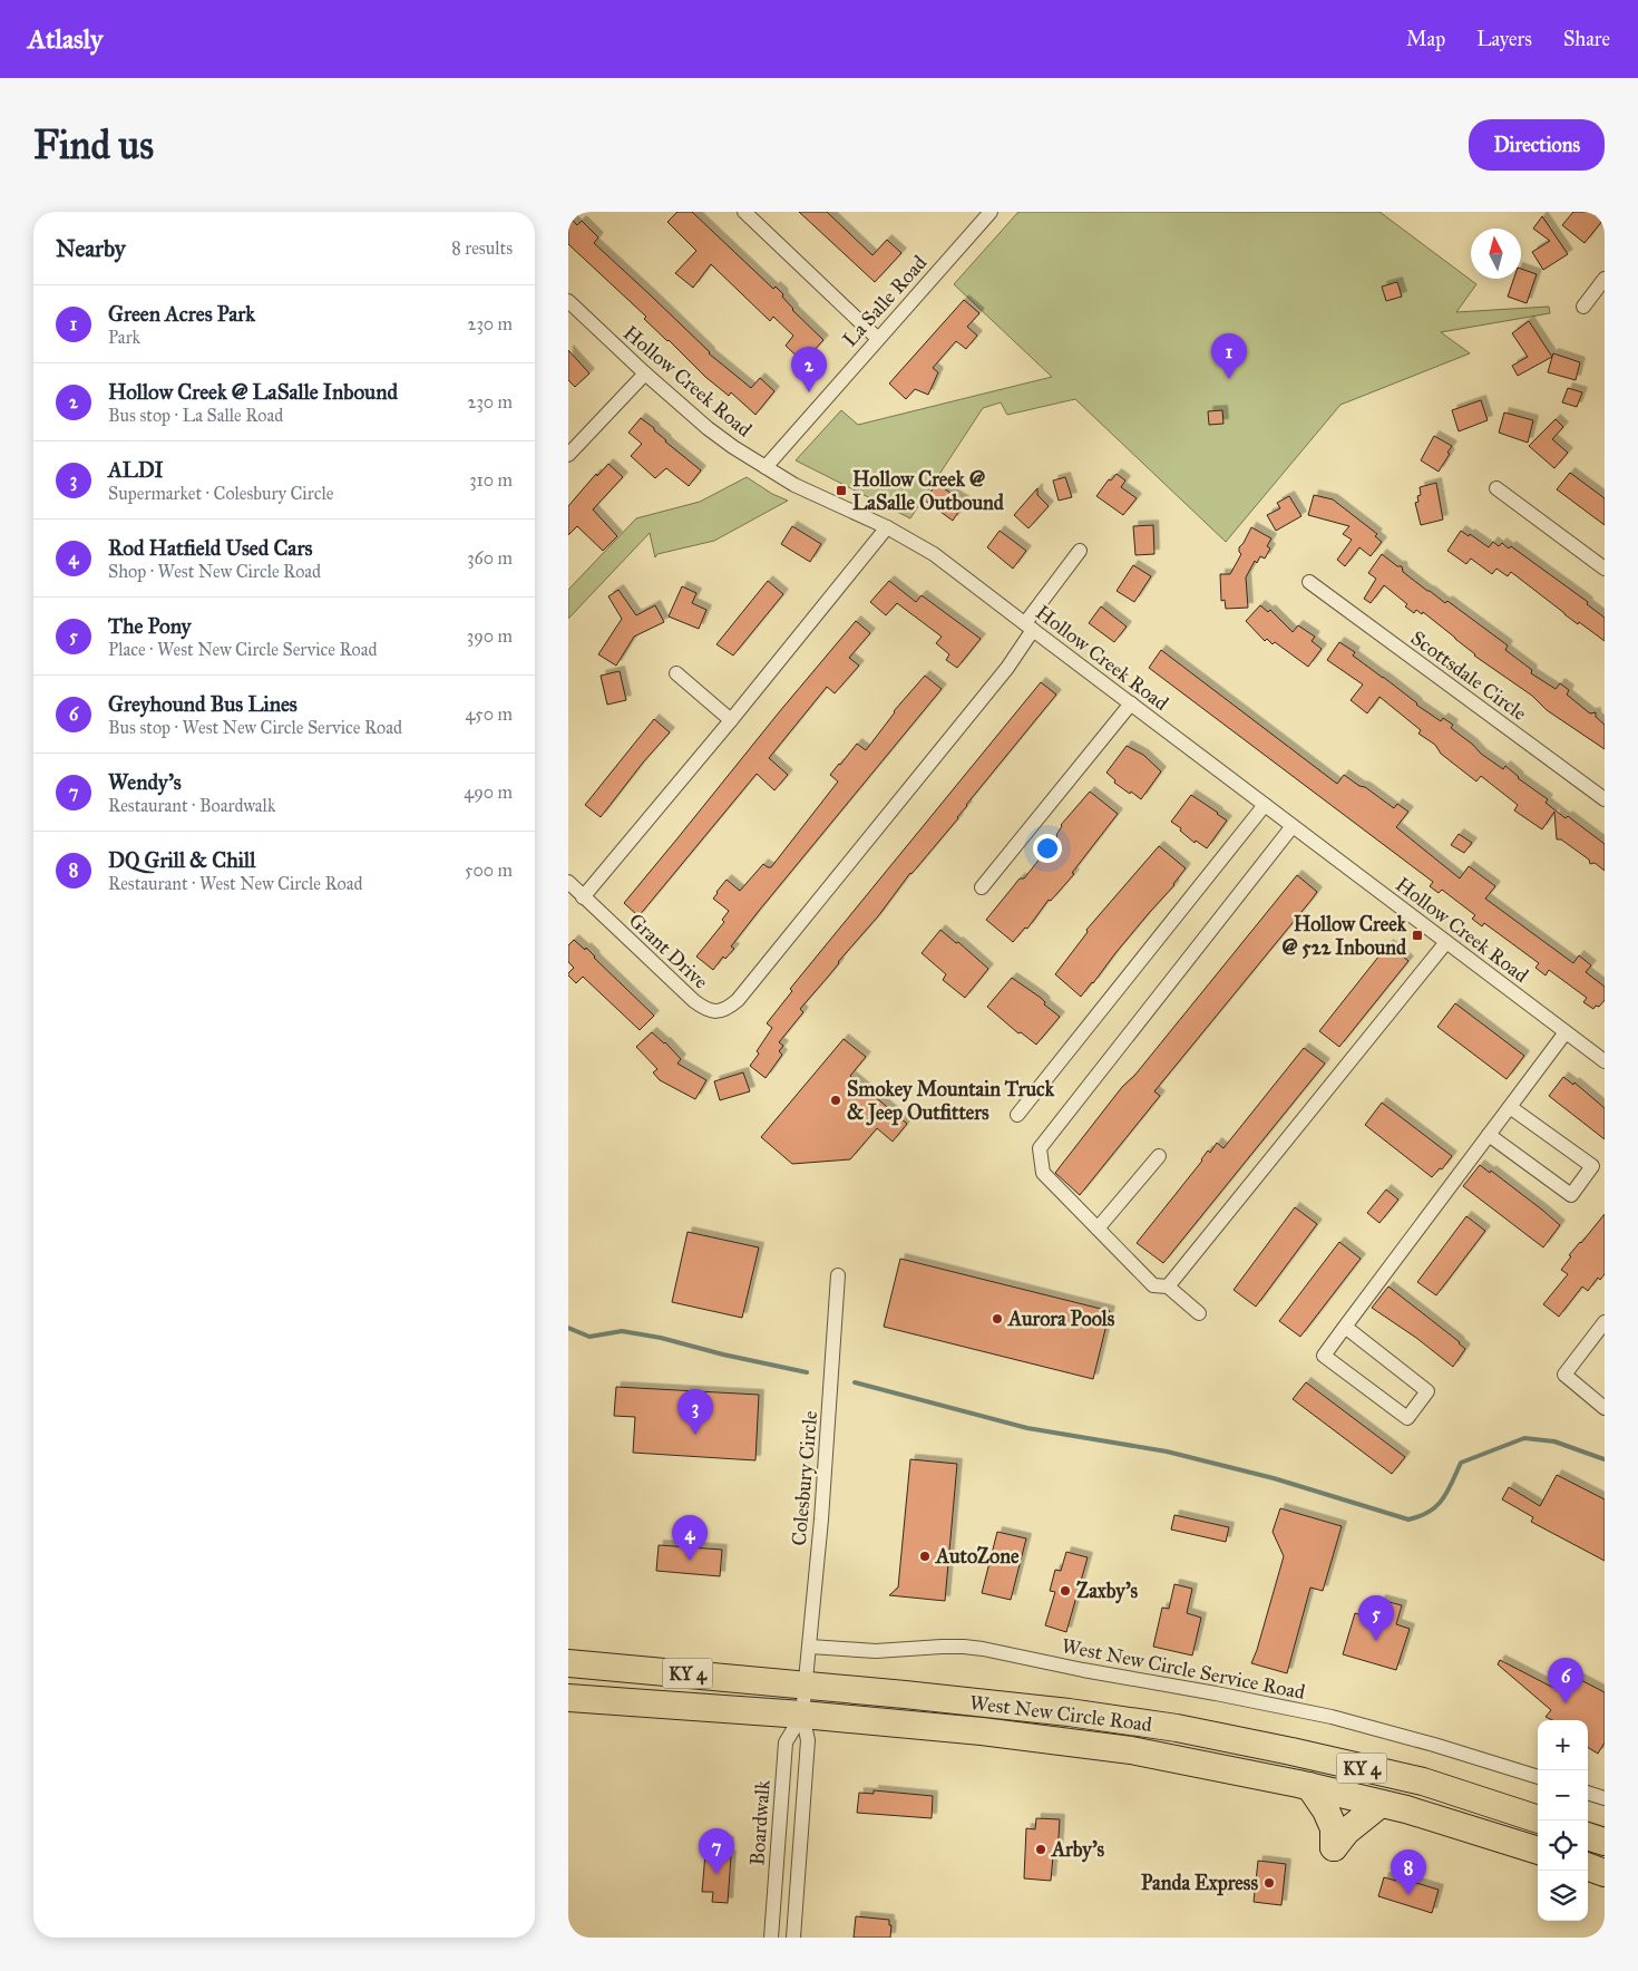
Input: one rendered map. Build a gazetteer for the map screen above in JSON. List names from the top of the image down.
{
  "streets": {
    "highway": ["KY 4", "West New Circle Road"],
    "street": [
      "La Salle Road",
      "Hollow Creek Road",
      "Scottsdale Circle",
      "Grant Drive",
      "Colesbury Circle",
      "West New Circle Service Road",
      "Boardwalk"
    ]
  },
  "crossings": [
    ["La Salle Road", "Hollow Creek Road"],
    ["Hollow Creek Road", "Grant Drive"],
    ["Colesbury Circle", "West New Circle Service Road"],
    ["Colesbury Circle", "West New Circle Road"],
    ["Colesbury Circle", "Boardwalk"],
    ["West New Circle Road", "Boardwalk"]
  ],
  "places": {
    "transit": ["Hollow Creek @ LaSalle Outbound", "Hollow Creek @ 522 Inbound"],
    "other": [
      "Smokey Mountain Truck & Jeep Outfitters",
      "Aurora Pools",
      "AutoZone",
      "Zaxby's",
      "Arby's",
      "Panda Express"
    ]
  },
  "north": "top",
  "page": {
    "header": "Atlasly",
    "nav": ["Map", "Layers", "Share"],
    "buttons": "Directions",
    "title": "Find us",
    "heading": ["Nearby", "8 results"],
    "list": [
      {
        "mark": "1",
        "name": "Green Acres Park",
        "note": "Park",
        "value": "230 m"
      },
      {
        "mark": "2",
        "name": "Hollow Creek @ LaSalle Inbound",
        "note": "Bus stop · La Salle Road",
        "value": "230 m"
      },
      {
        "mark": "3",
        "name": "ALDI",
        "note": "Supermarket · Colesbury Circle",
        "value": "310 m"
      },
      {
        "mark": "4",
        "name": "Rod Hatfield Used Cars",
        "note": "Shop · West New Circle Road",
        "value": "360 m"
      },
      {
        "mark": "5",
        "name": "The Pony",
        "note": "Place · West New Circle Service Road",
        "value": "390 m"
      },
      {
        "mark": "6",
        "name": "Greyhound Bus Lines",
        "note": "Bus stop · West New Circle Service Road",
        "value": "450 m"
      },
      {
        "mark": "7",
        "name": "Wendy's",
        "note": "Restaurant · Boardwalk",
        "value": "490 m"
      },
      {
        "mark": "8",
        "name": "DQ Grill & Chill",
        "note": "Restaurant · West New Circle Road",
        "value": "500 m"
      }
    ],
    "pins": [
      "1",
      "2",
      "3",
      "4",
      "5",
      "6",
      "7",
      "8"
    ],
    "map_buttons": ["+", "−"]
  }
}
